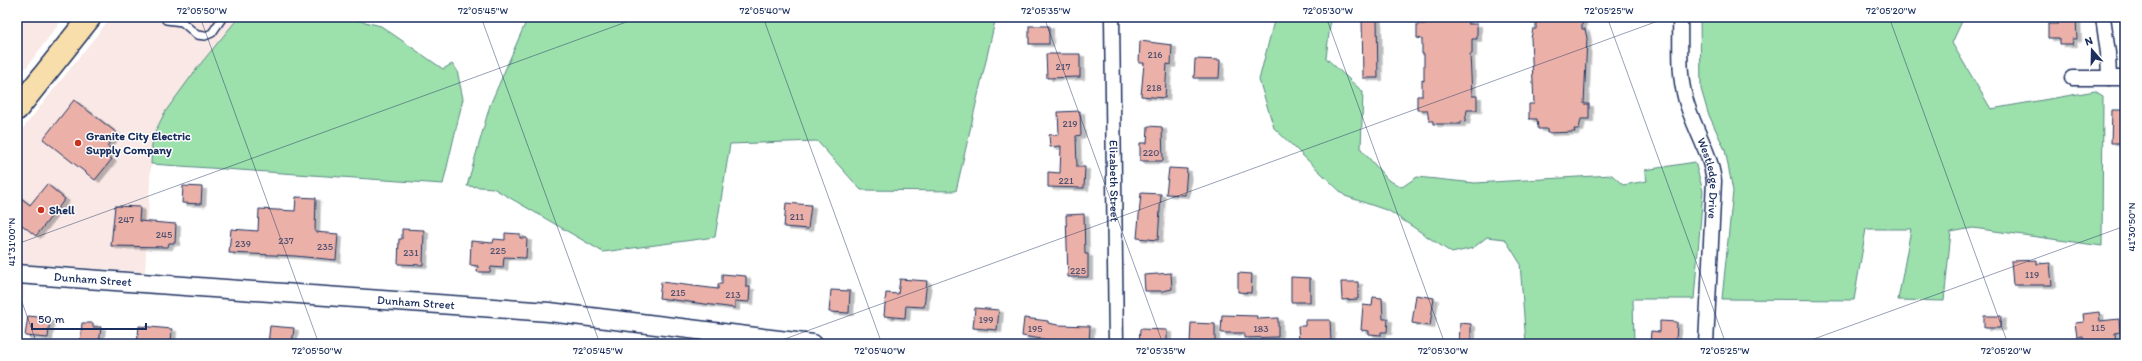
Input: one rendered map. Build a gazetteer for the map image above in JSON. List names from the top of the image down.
{
  "streets": {
    "street": ["Westledge Drive", "Elizabeth Street", "Dunham Street"]
  },
  "places": ["Granite City Electric Supply Company", "Shell"],
  "house_numbers": [
    "216",
    "217",
    "218",
    "219",
    "220",
    "221",
    "211",
    "247",
    "245",
    "237",
    "239",
    "235",
    "225",
    "231",
    "225",
    "119",
    "215",
    "213",
    "199",
    "115",
    "195",
    "183"
  ],
  "scale_bar": "50 m",
  "north": "top",
  "coordinates": [
    "72°05'50\"W",
    "72°05'45\"W",
    "72°05'40\"W",
    "72°05'35\"W",
    "72°05'30\"W",
    "72°05'25\"W",
    "72°05'20\"W",
    "41°30'50\"N",
    "41°31'00\"N"
  ]
}
